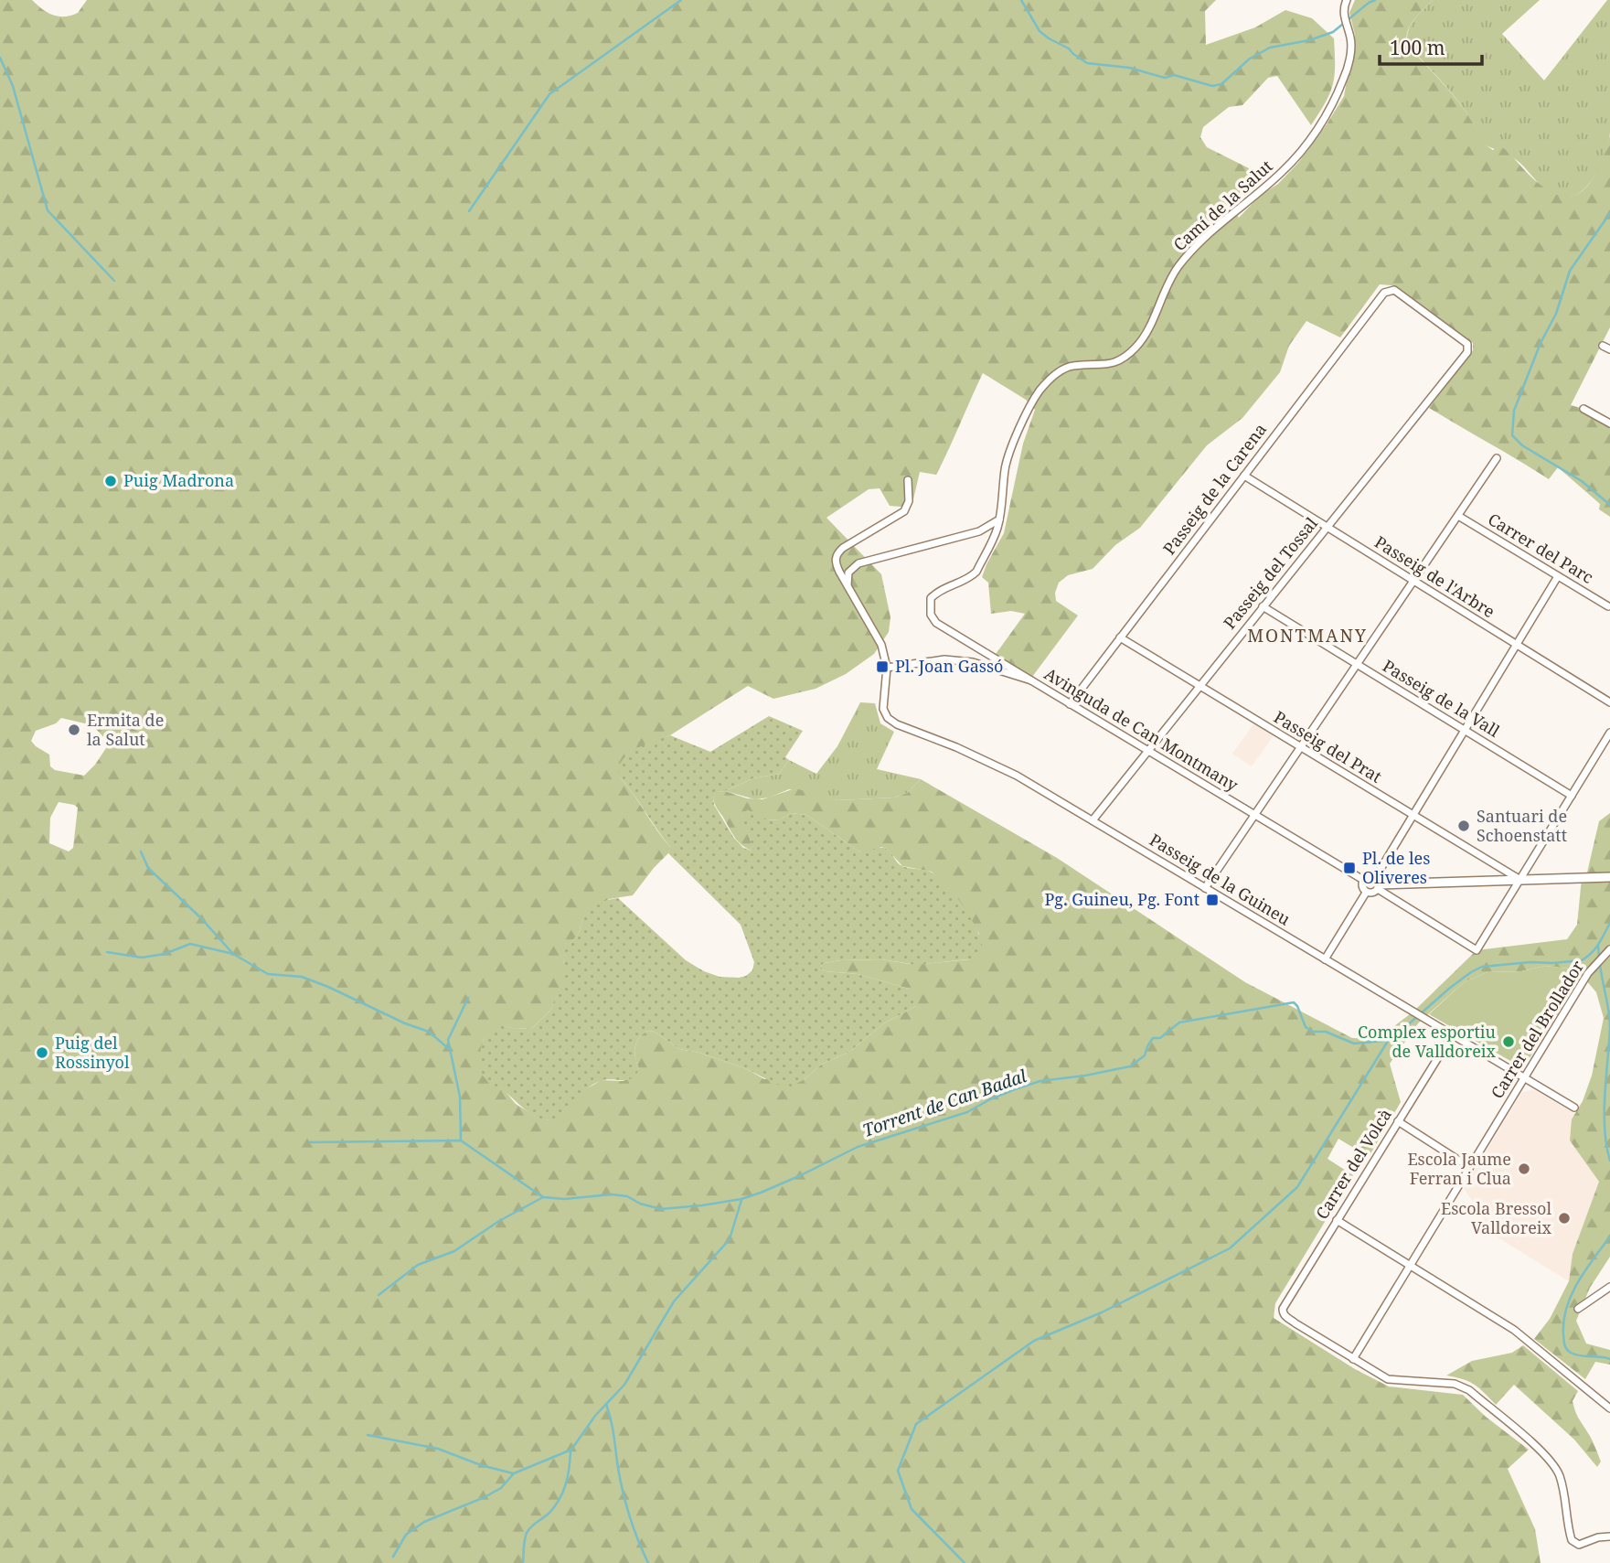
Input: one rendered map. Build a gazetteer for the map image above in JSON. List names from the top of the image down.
{
  "streets": {
    "street": [
      "Camí de la Salut",
      "Passeig de la Carena",
      "Carrer del Parc",
      "Passeig del Tossal",
      "Passeig de l'Arbre",
      "Passeig de la Vall",
      "Avinguda de Can Montmany",
      "Passeig del Prat",
      "Passeig de la Guineu",
      "Carrer del Brollador",
      "Carrer del Volcà"
    ]
  },
  "crossings": [
    ["Camí de la Salut", "Avinguda de Can Montmany"],
    ["Passeig de la Carena", "Passeig del Tossal"],
    ["Passeig de la Carena", "Passeig de l'Arbre"],
    ["Passeig de la Carena", "Avinguda de Can Montmany"],
    ["Passeig de la Carena", "Passeig del Prat"],
    ["Passeig del Tossal", "Passeig de l'Arbre"],
    ["Passeig del Tossal", "Passeig de la Vall"],
    ["Passeig del Tossal", "Avinguda de Can Montmany"],
    ["Passeig del Tossal", "Passeig del Prat"],
    ["Passeig del Tossal", "Passeig de la Guineu"],
    ["Avinguda de Can Montmany", "Passeig de la Guineu"],
    ["Passeig de la Guineu", "Carrer del Brollador"],
    ["Passeig de la Guineu", "Carrer del Volcà"],
    ["Carrer del Brollador", "Carrer del Volcà"]
  ],
  "districts": ["MONTMANY"],
  "water": ["Torrent de Can Badal"],
  "places": {
    "other": [
      "Puig Madrona",
      "Ermita de la Salut",
      "Santuari de Schoenstatt",
      "Complex esportiu de Valldoreix",
      "Puig del Rossinyol",
      "Escola Jaume Ferran i Clua",
      "Escola Bressol Valldoreix"
    ],
    "transit": ["Pl. Joan Gassó", "Pl. de les Oliveres", "Pg. Guineu, Pg. Font"]
  },
  "scale_bar": "100 m"
}
